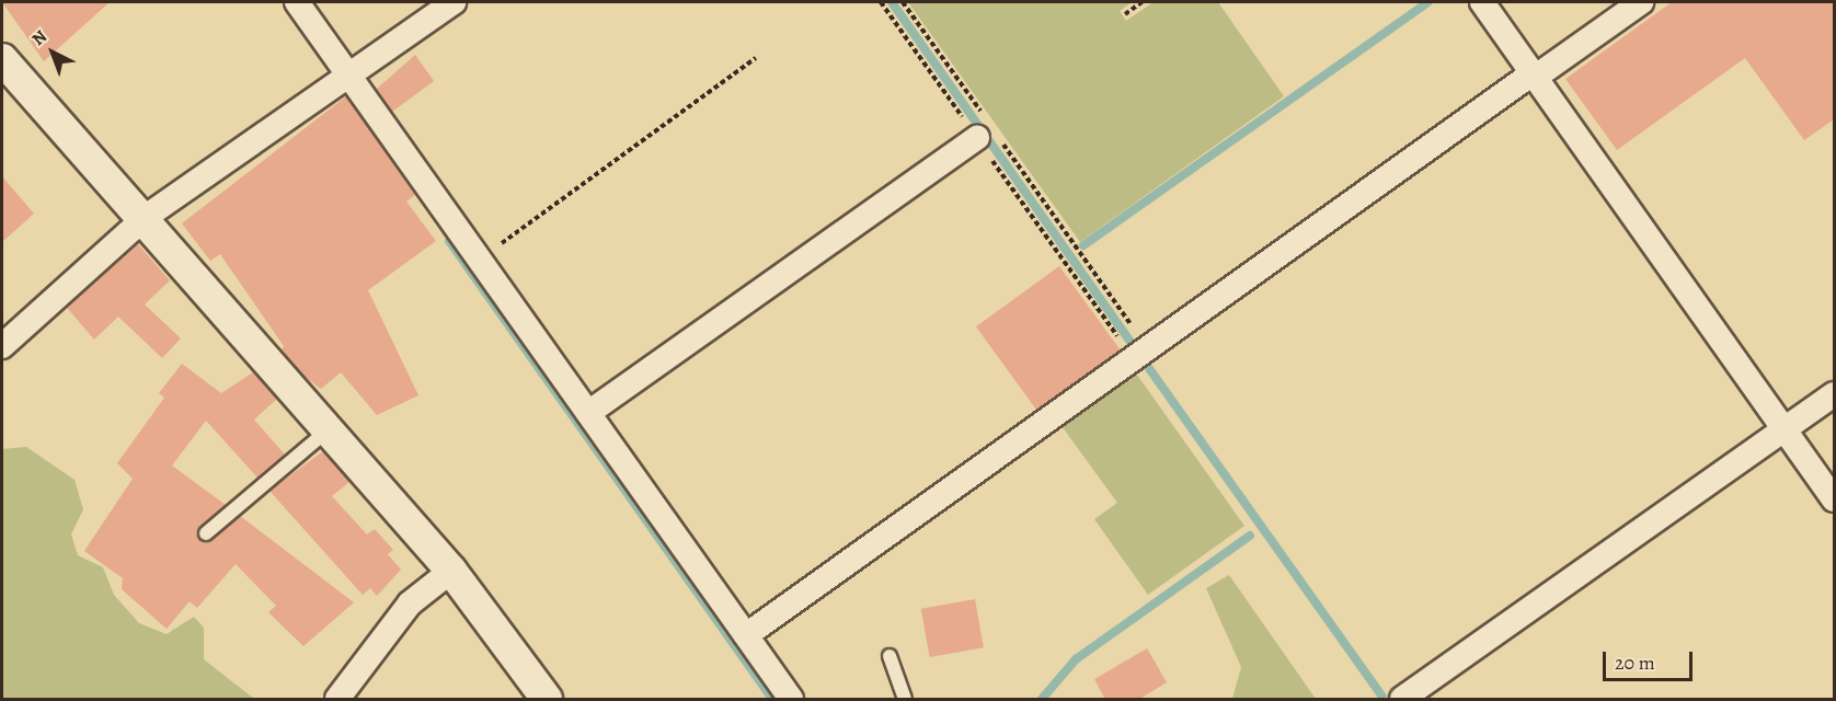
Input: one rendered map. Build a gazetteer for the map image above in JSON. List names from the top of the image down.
{
  "scale_bar": "20 m",
  "north": "top left"
}
